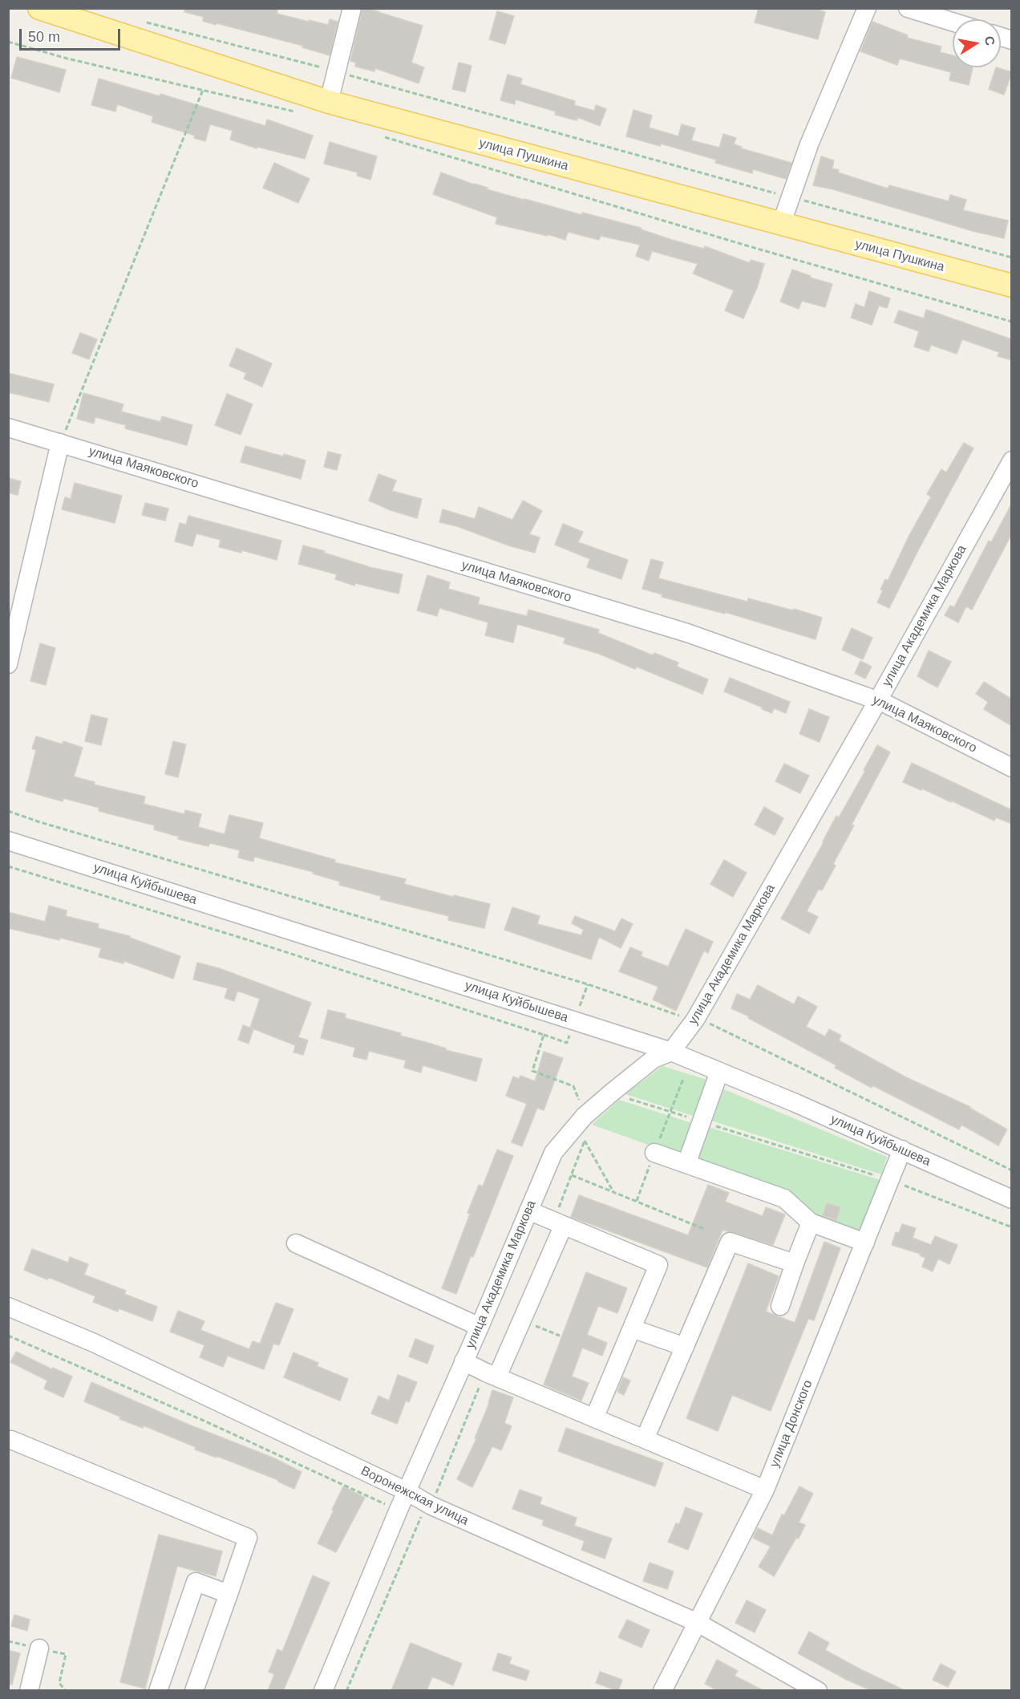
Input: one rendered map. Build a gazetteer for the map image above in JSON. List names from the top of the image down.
{
  "streets": {
    "main road": ["улица Пушкина"],
    "street": [
      "улица Маяковского",
      "улица Академика Маркова",
      "улица Куйбышева",
      "улица Донского",
      "Воронежская улица"
    ]
  },
  "crossings": [
    ["улица Маяковского", "улица Академика Маркова"],
    ["улица Академика Маркова", "улица Куйбышева"],
    ["улица Академика Маркова", "Воронежская улица"],
    ["улица Куйбышева", "улица Донского"],
    ["улица Донского", "Воронежская улица"]
  ],
  "scale_bar": "50 m",
  "north": "right"
}
